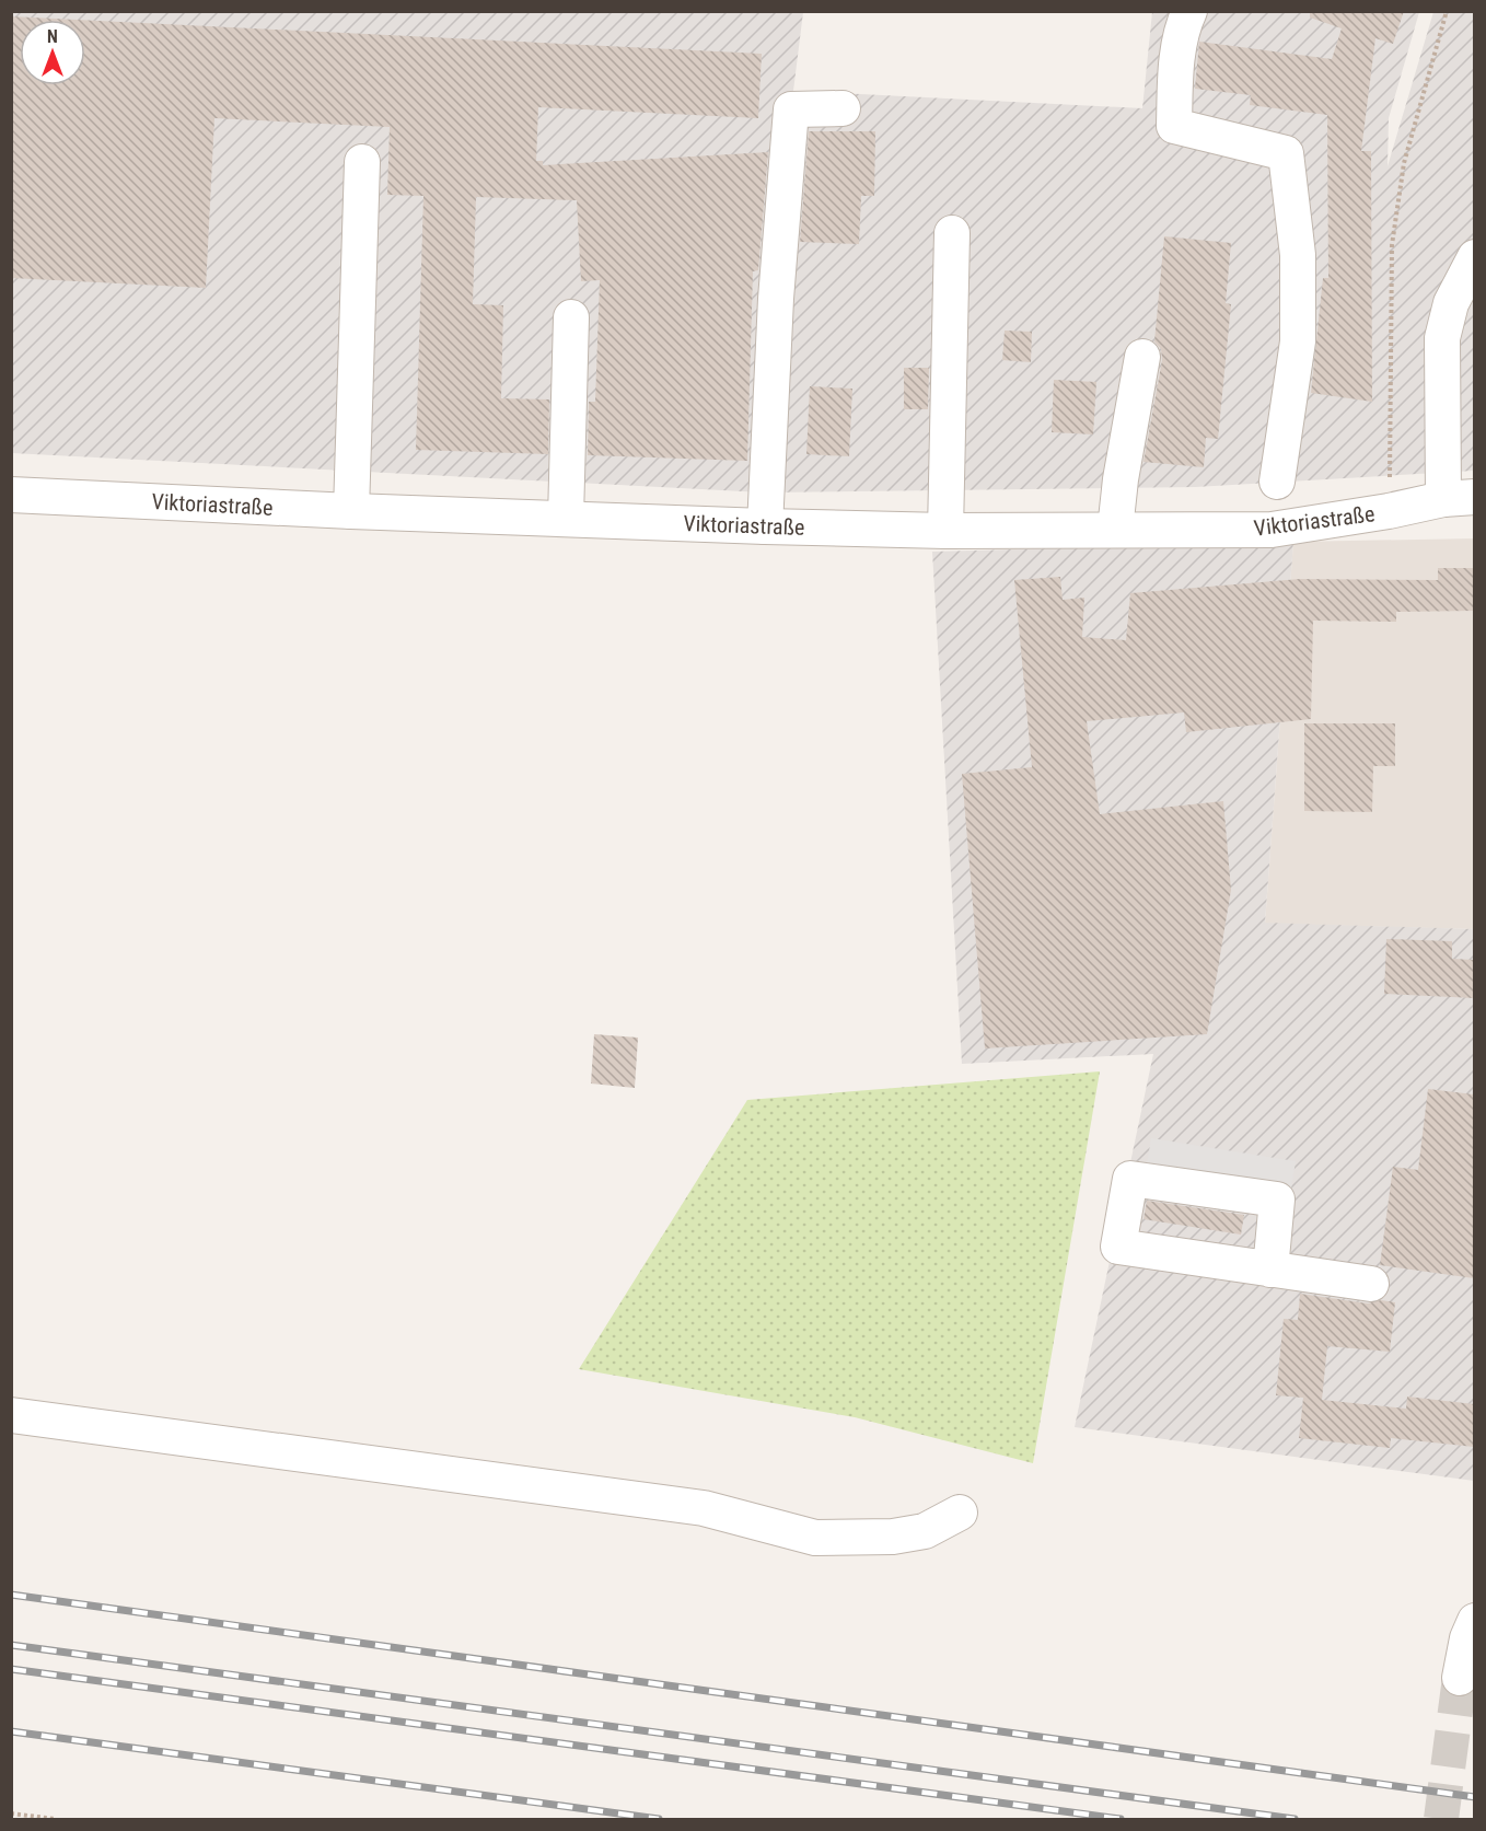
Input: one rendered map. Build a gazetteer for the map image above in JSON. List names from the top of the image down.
{
  "streets": {
    "street": ["Viktoriastraße"]
  },
  "north": "top"
}
